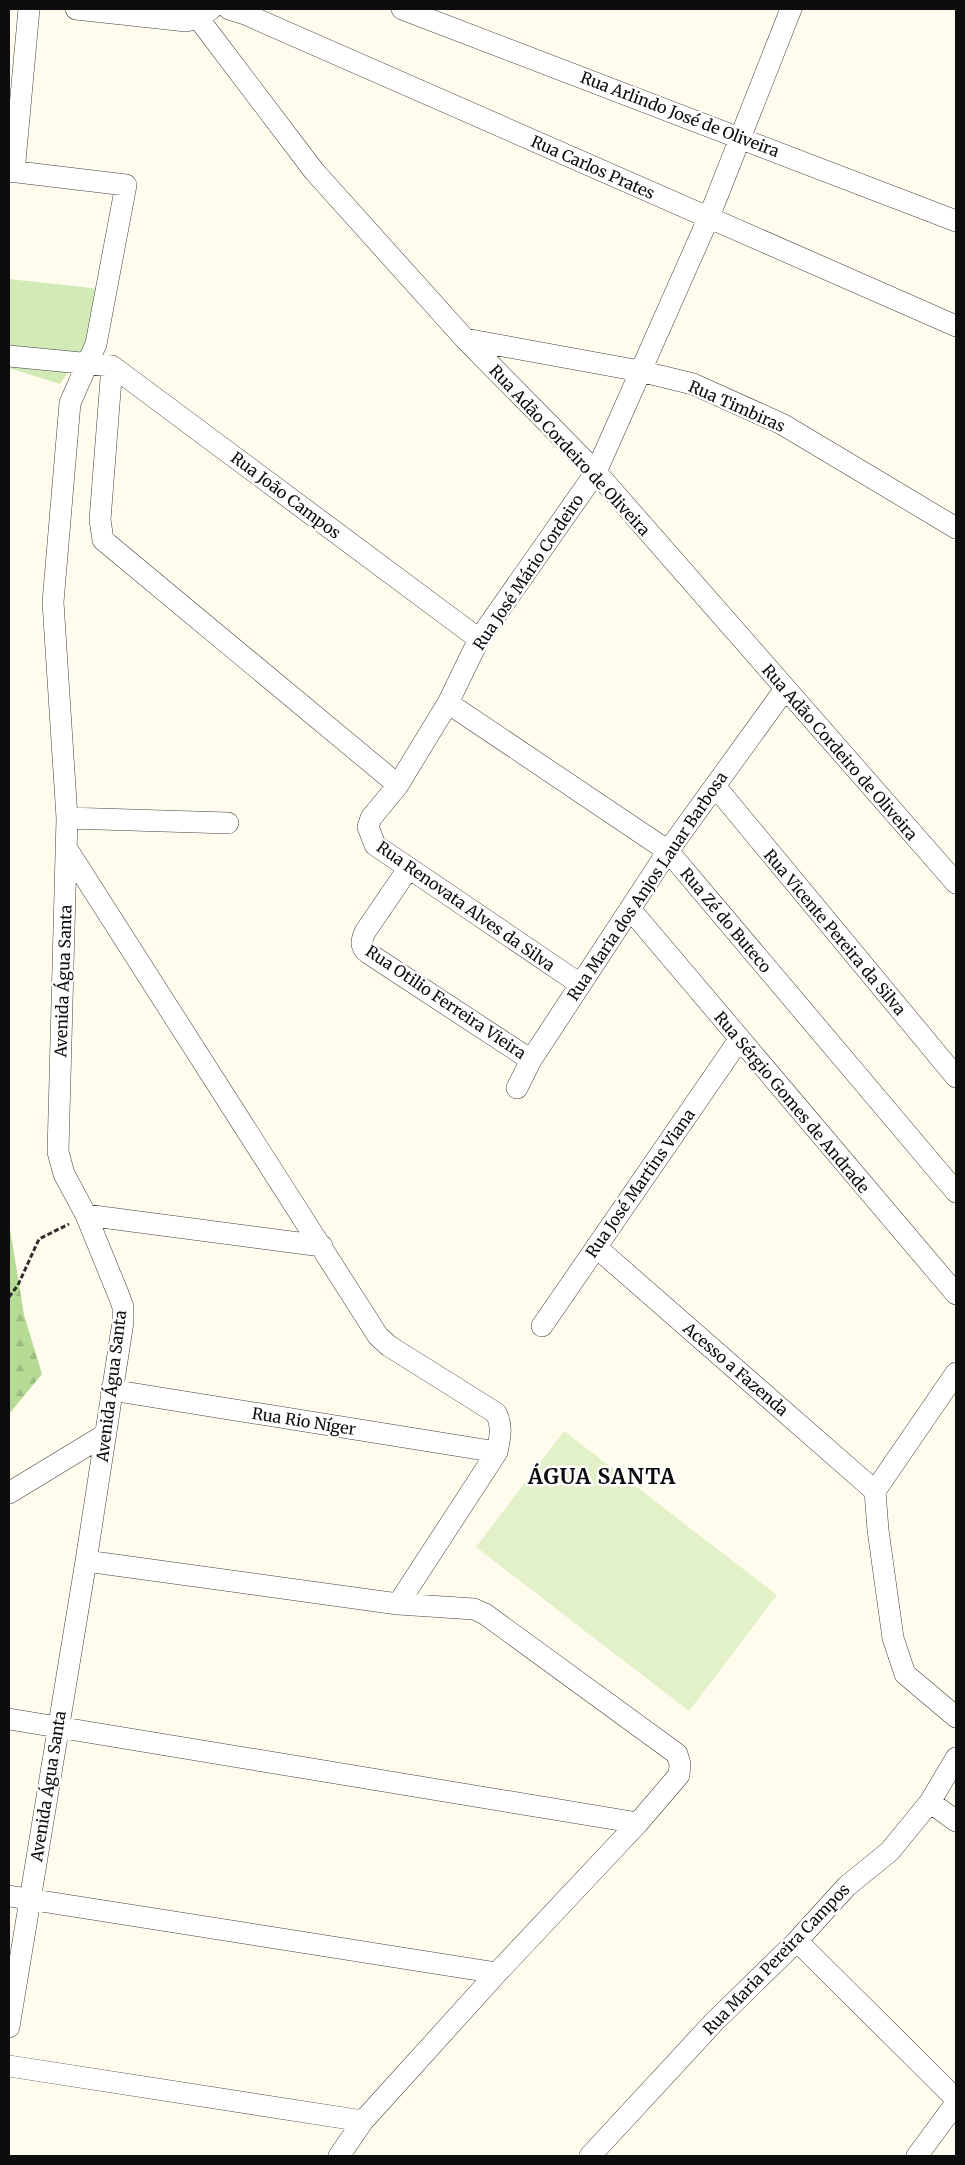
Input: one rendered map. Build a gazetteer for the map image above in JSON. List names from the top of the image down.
{
  "streets": {
    "street": [
      "Rua Arlindo José de Oliveira",
      "Rua Carlos Prates",
      "Rua Timbiras",
      "Rua Adão Cordeiro de Oliveira",
      "Rua João Campos",
      "Rua José Mário Cordeiro",
      "Rua Maria dos Anjos Lauar Barbosa",
      "Rua Renovata Alves da Silva",
      "Rua Zé do Buteco",
      "Rua Vicente Pereira da Silva",
      "Avenida Água Santa",
      "Rua Otilio Ferreira Vieira",
      "Rua Sérgio Gomes de Andrade",
      "Rua José Martins Viana",
      "Acesso a Fazenda",
      "Rua Rio Níger",
      "Rua Maria Pereira Campos"
    ]
  },
  "crossings": [
    ["Rua Arlindo José de Oliveira", "Rua José Mário Cordeiro"],
    ["Rua Carlos Prates", "Rua José Mário Cordeiro"],
    ["Rua Timbiras", "Rua Adão Cordeiro de Oliveira"],
    ["Rua Timbiras", "Rua José Mário Cordeiro"],
    ["Rua Adão Cordeiro de Oliveira", "Rua José Mário Cordeiro"],
    ["Rua Adão Cordeiro de Oliveira", "Rua Maria dos Anjos Lauar Barbosa"],
    ["Rua João Campos", "Rua José Mário Cordeiro"],
    ["Rua José Mário Cordeiro", "Rua Renovata Alves da Silva"],
    ["Rua José Mário Cordeiro", "Rua Zé do Buteco"],
    ["Rua Maria dos Anjos Lauar Barbosa", "Rua Renovata Alves da Silva"],
    ["Rua Maria dos Anjos Lauar Barbosa", "Rua Zé do Buteco"],
    ["Rua Maria dos Anjos Lauar Barbosa", "Rua Vicente Pereira da Silva"],
    ["Rua Maria dos Anjos Lauar Barbosa", "Rua Otilio Ferreira Vieira"],
    ["Rua Maria dos Anjos Lauar Barbosa", "Rua Sérgio Gomes de Andrade"],
    ["Rua Renovata Alves da Silva", "Rua Otilio Ferreira Vieira"],
    ["Avenida Água Santa", "Rua Rio Níger"],
    ["Rua Sérgio Gomes de Andrade", "Rua José Martins Viana"],
    ["Rua José Martins Viana", "Acesso a Fazenda"]
  ],
  "districts": ["ÁGUA SANTA"]
}
